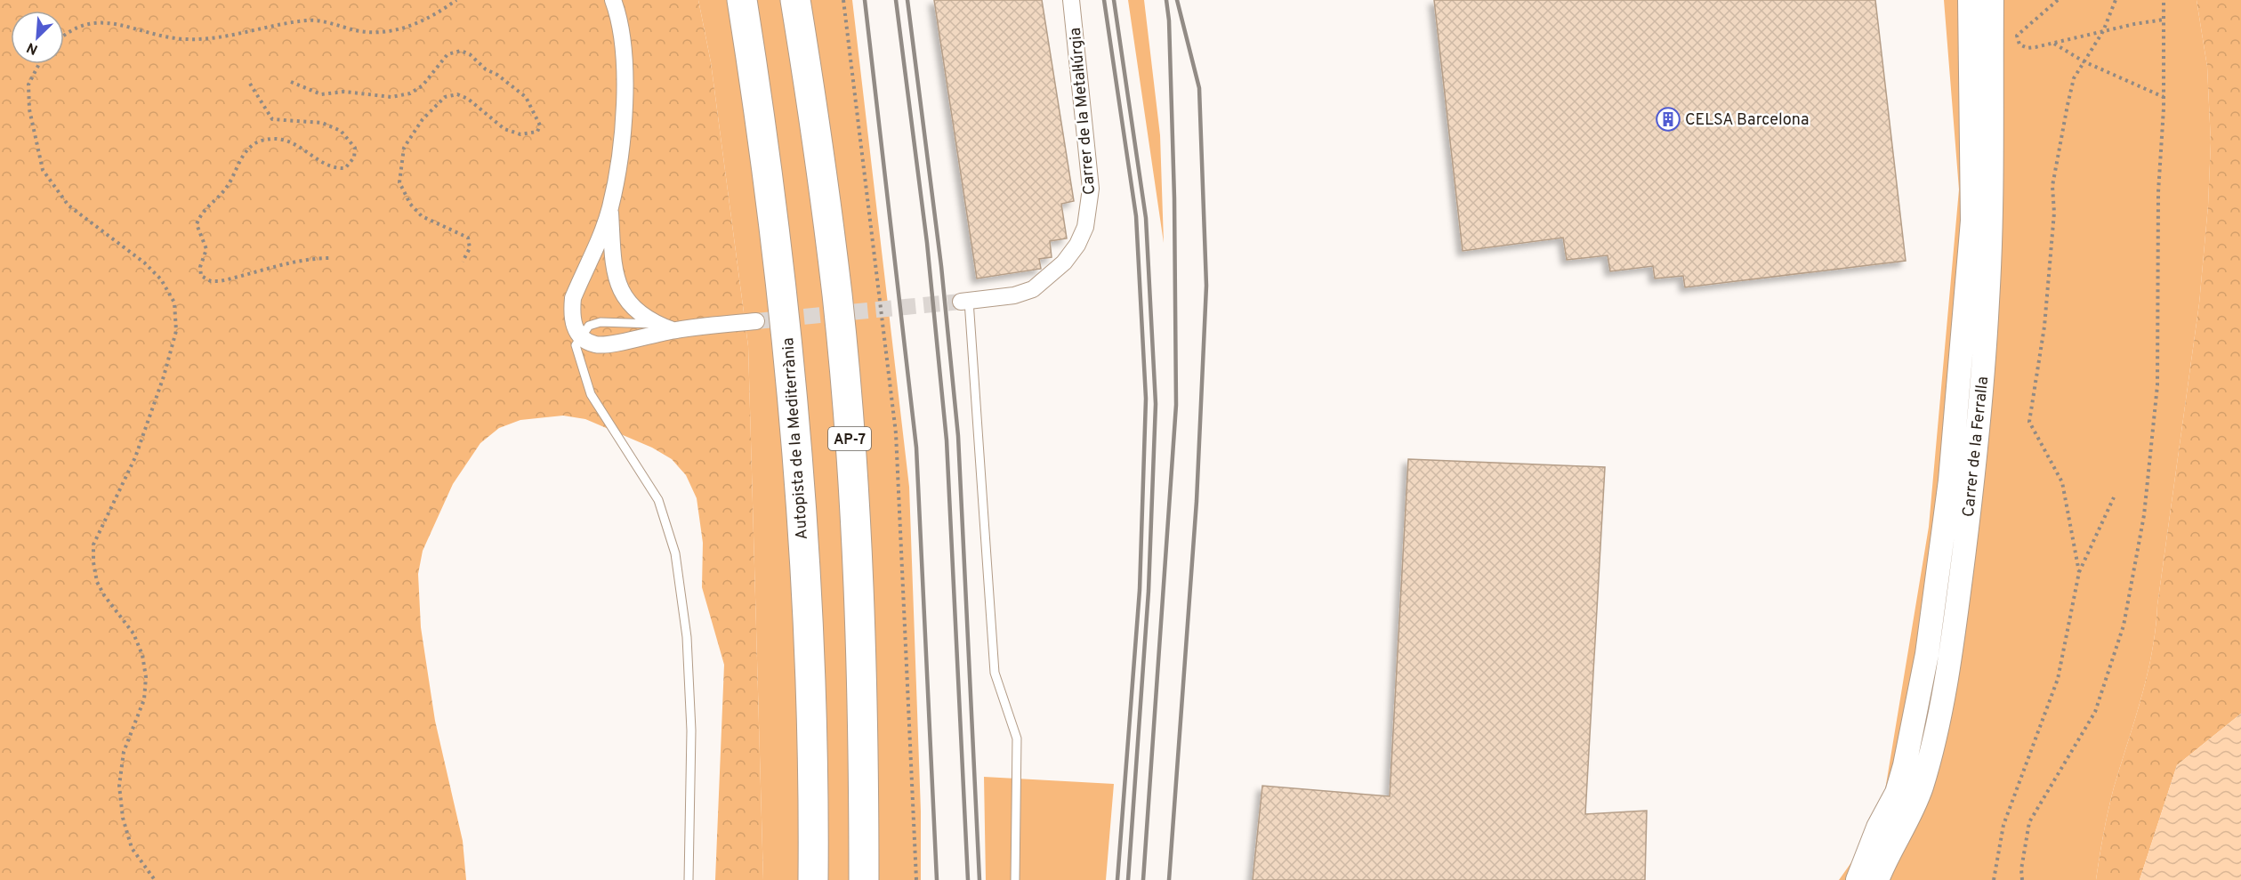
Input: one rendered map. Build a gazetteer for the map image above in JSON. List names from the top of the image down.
{
  "streets": {
    "highway": ["Autopista de la Mediterrània", "AP-7"],
    "street": ["Carrer de la Metal·lúrgia", "Carrer de la Ferralla"]
  },
  "places": {
    "building": ["CELSA Barcelona"]
  },
  "north": "bottom left"
}
